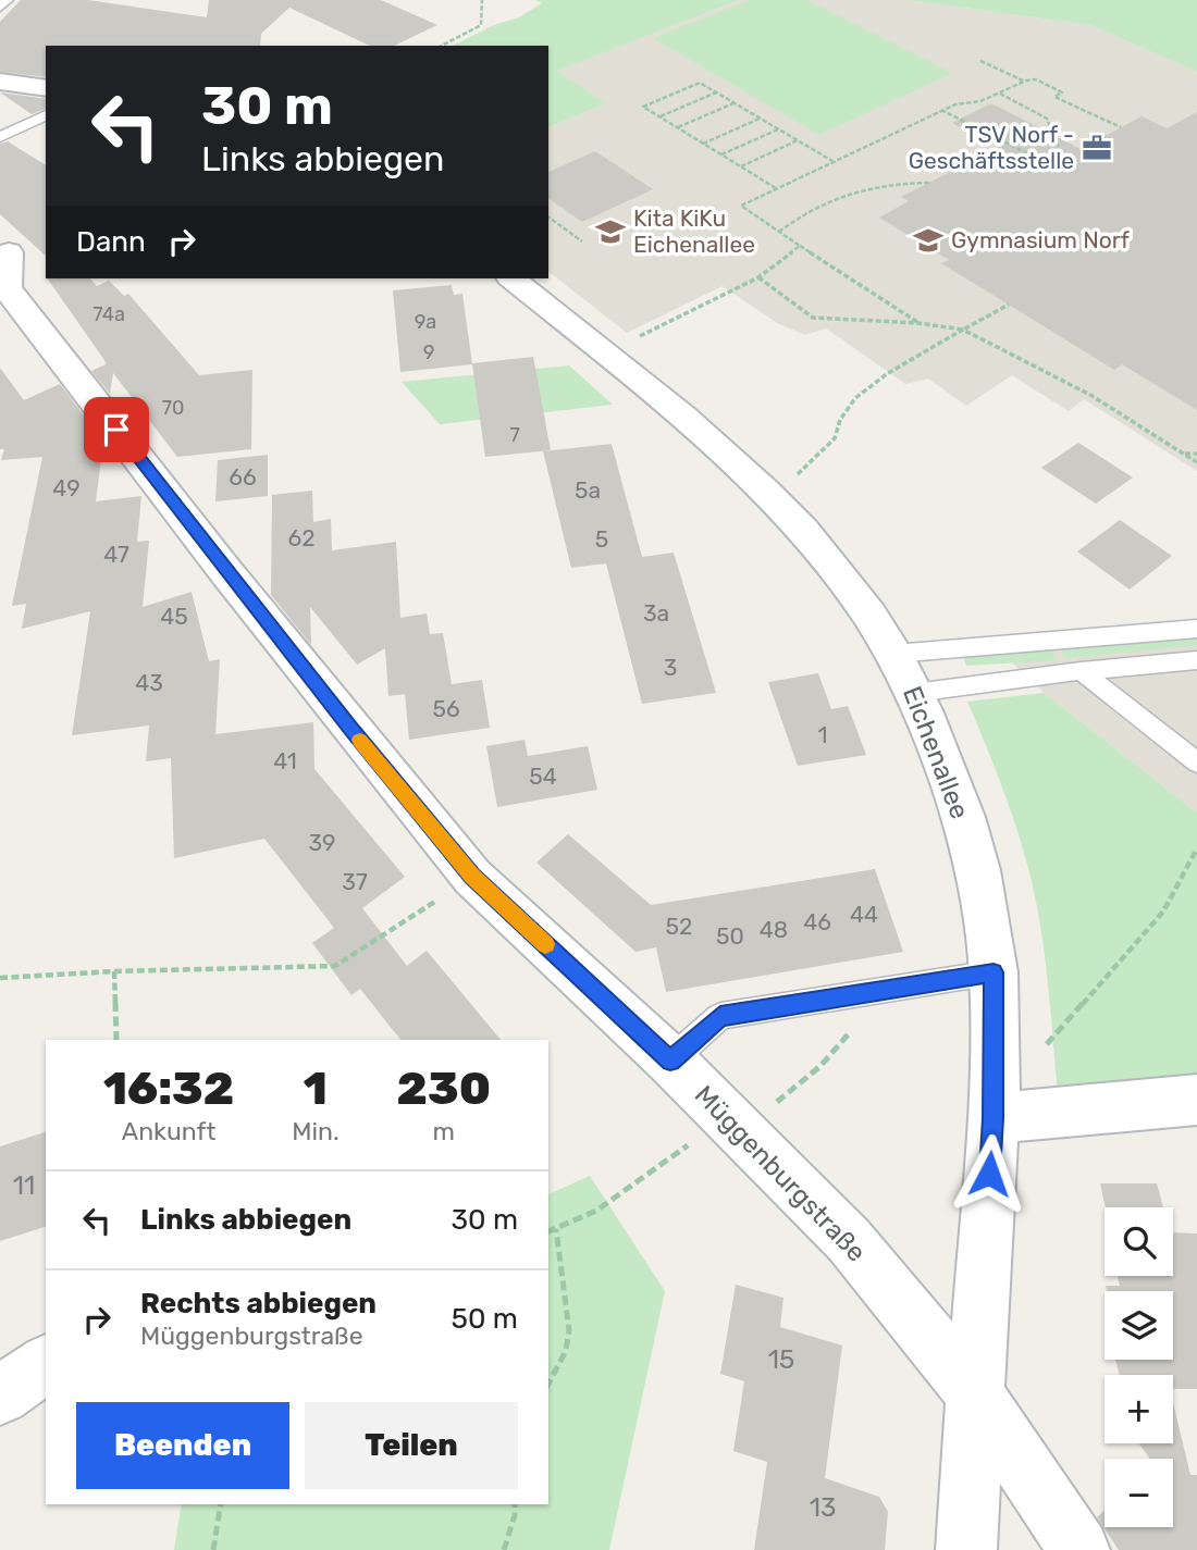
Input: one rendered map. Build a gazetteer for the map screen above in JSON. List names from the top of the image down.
{
  "streets": {
    "street": ["Eichenallee", "Müggenburgstraße"]
  },
  "crossings": [
    ["Eichenallee", "Müggenburgstraße"]
  ],
  "places": {
    "office": ["TSV Norf - Geschäftsstelle"],
    "school or university": ["Kita KiKu Eichenallee", "Gymnasium Norf"]
  },
  "house_numbers": [
    "74a",
    "9a",
    "9",
    "70",
    "7",
    "66",
    "49",
    "5a",
    "62",
    "5",
    "47",
    "3a",
    "45",
    "3",
    "43",
    "56",
    "1",
    "41",
    "54",
    "39",
    "37",
    "44",
    "46",
    "52",
    "48",
    "50",
    "11",
    "15",
    "13"
  ],
  "page": {
    "turn": ["30 m", "Links abbiegen"],
    "then": "Dann",
    "eta": [
      "16:32",
      "Ankunft",
      "1",
      "Min.",
      "230",
      "m"
    ],
    "list": [
      {
        "name": "Links abbiegen",
        "value": "30 m"
      },
      {
        "name": "Rechts abbiegen",
        "note": "Müggenburgstraße",
        "value": "50 m"
      }
    ],
    "map_buttons": ["+", "−"],
    "buttons": ["Beenden", "Teilen"]
  }
}
